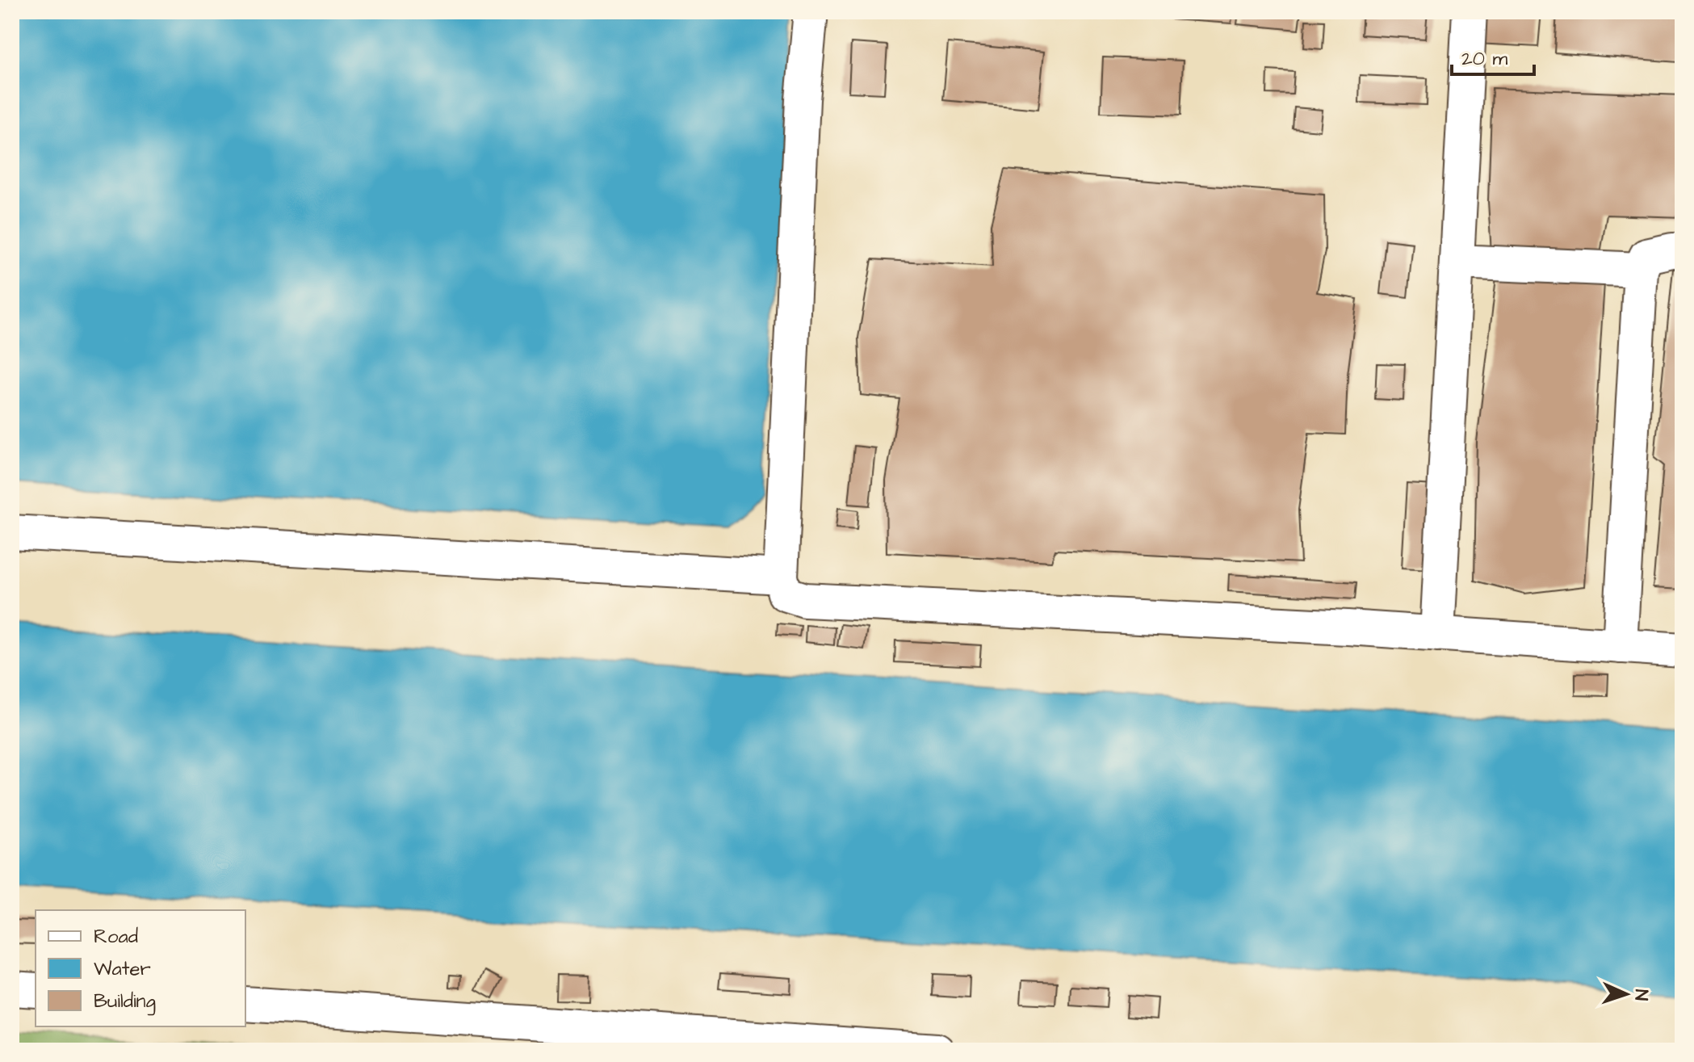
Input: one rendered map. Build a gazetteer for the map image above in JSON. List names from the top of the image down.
{
  "legend": ["Road", "Water", "Building"],
  "scale_bar": "20 m",
  "north": "right"
}
